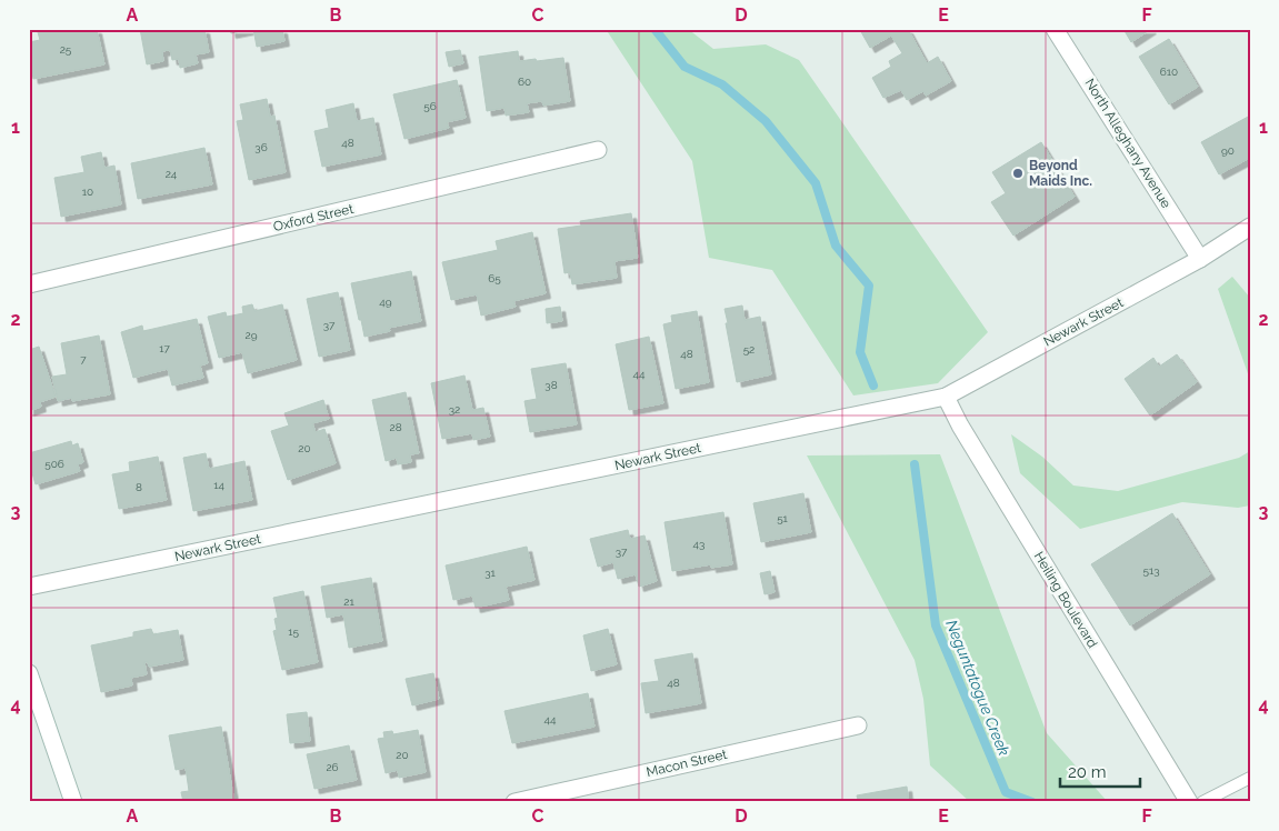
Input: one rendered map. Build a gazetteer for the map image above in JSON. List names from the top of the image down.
{
  "streets": {
    "street": [
      "North Alleghany Avenue",
      "Oxford Street",
      "Newark Street",
      "Heiling Boulevard",
      "Macon Street"
    ]
  },
  "crossings": [
    ["North Alleghany Avenue", "Newark Street"],
    ["Newark Street", "Heiling Boulevard"]
  ],
  "water": ["Neguntatogue Creek"],
  "places": ["Beyond Maids Inc."],
  "house_numbers": [
    "25",
    "610",
    "60",
    "56",
    "48",
    "36",
    "90",
    "24",
    "10",
    "65",
    "49",
    "37",
    "29",
    "17",
    "52",
    "48",
    "7",
    "44",
    "38",
    "32",
    "28",
    "20",
    "506",
    "14",
    "8",
    "51",
    "43",
    "37",
    "513",
    "31",
    "21",
    "15",
    "48",
    "44",
    "20",
    "26"
  ],
  "scale_bar": "20 m",
  "grid": {
    "columns": [
      "A",
      "B",
      "C",
      "D",
      "E",
      "F"
    ],
    "rows": [
      "1",
      "2",
      "3",
      "4"
    ]
  }
}
